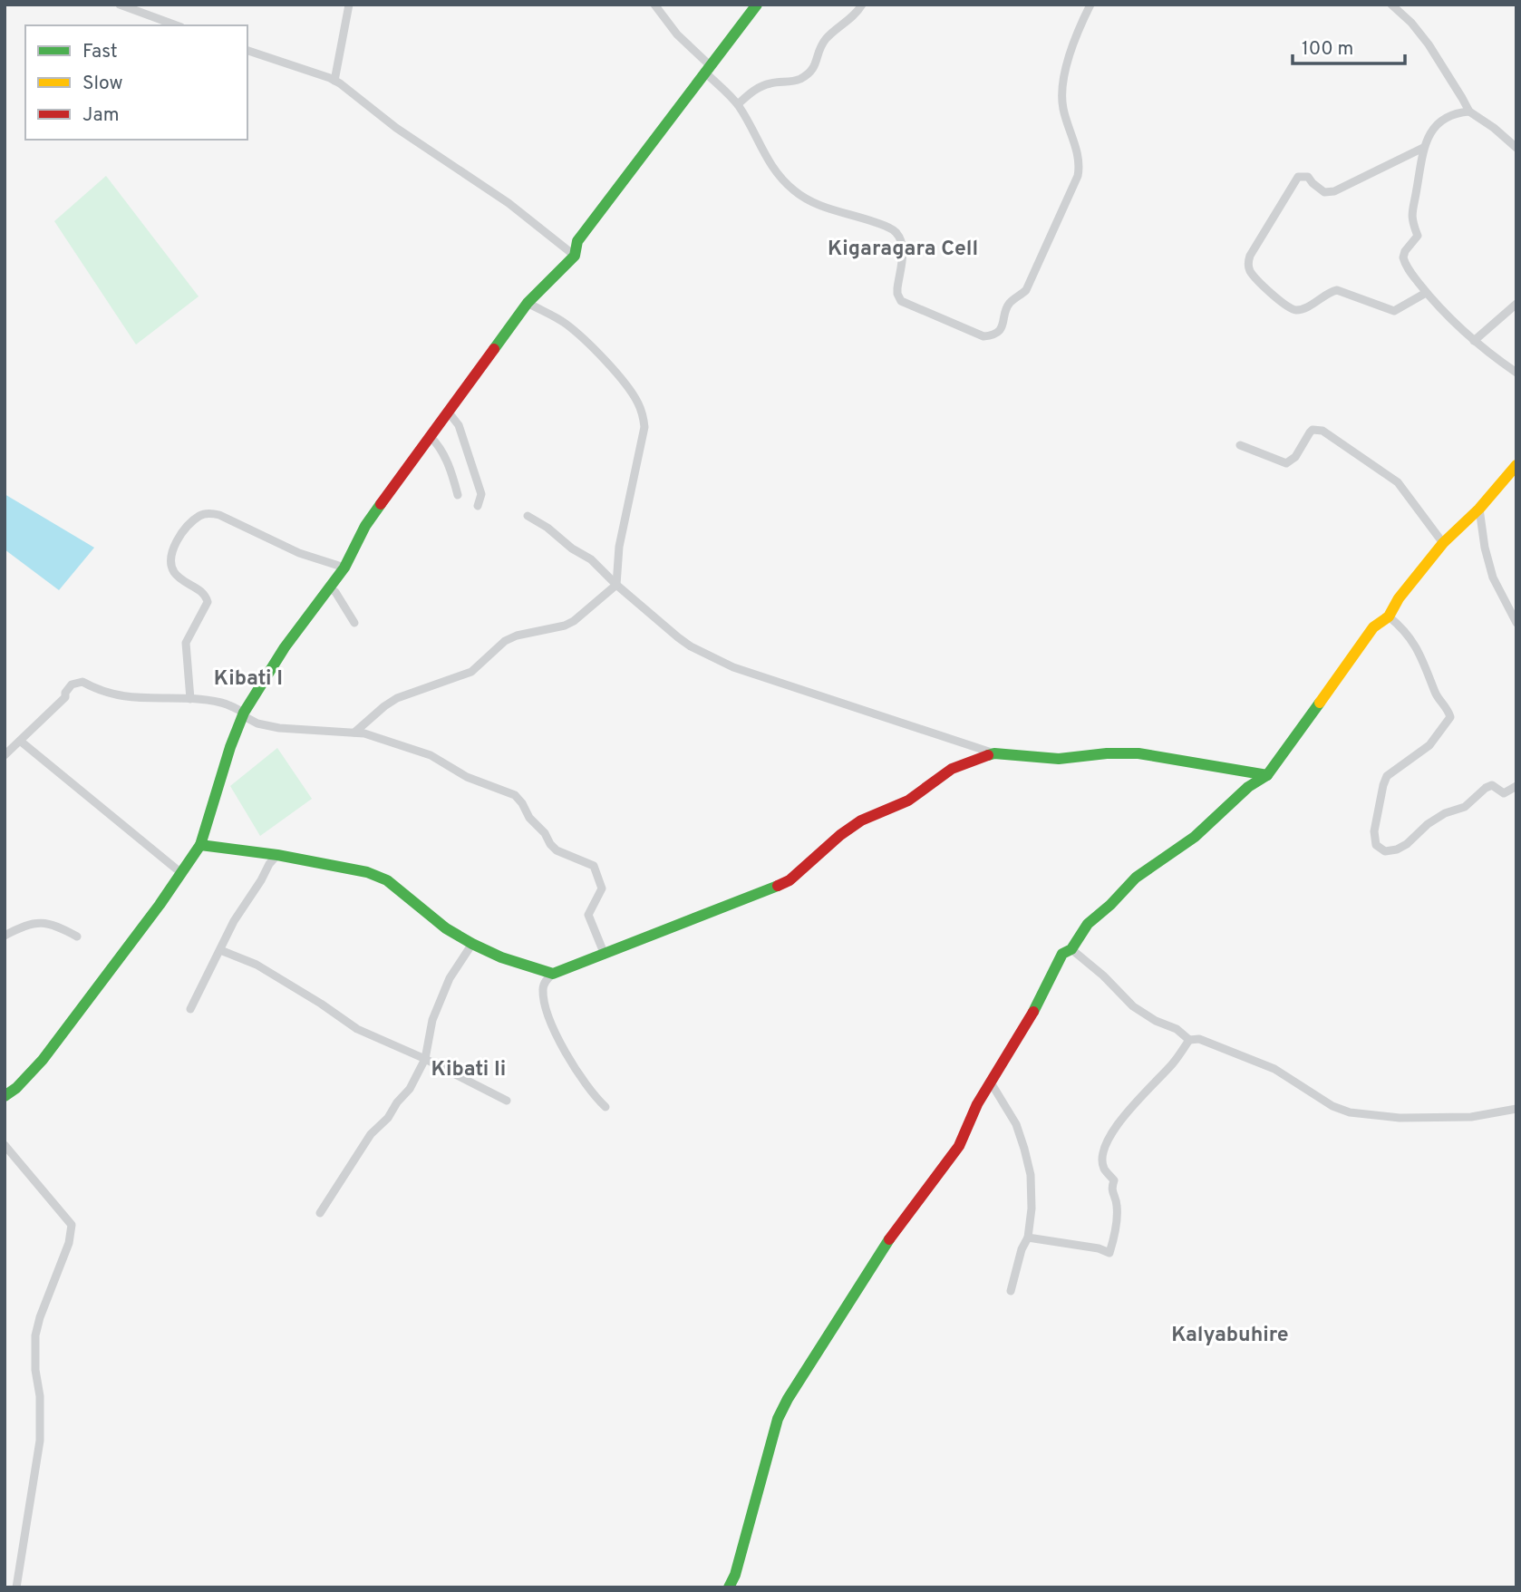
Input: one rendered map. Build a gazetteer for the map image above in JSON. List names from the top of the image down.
{
  "districts": [
    "Kigaragara Cell",
    "Kibati I",
    "Kibati Ii",
    "Kalyabuhire"
  ],
  "legend": ["Fast", "Slow", "Jam"],
  "scale_bar": "100 m"
}
